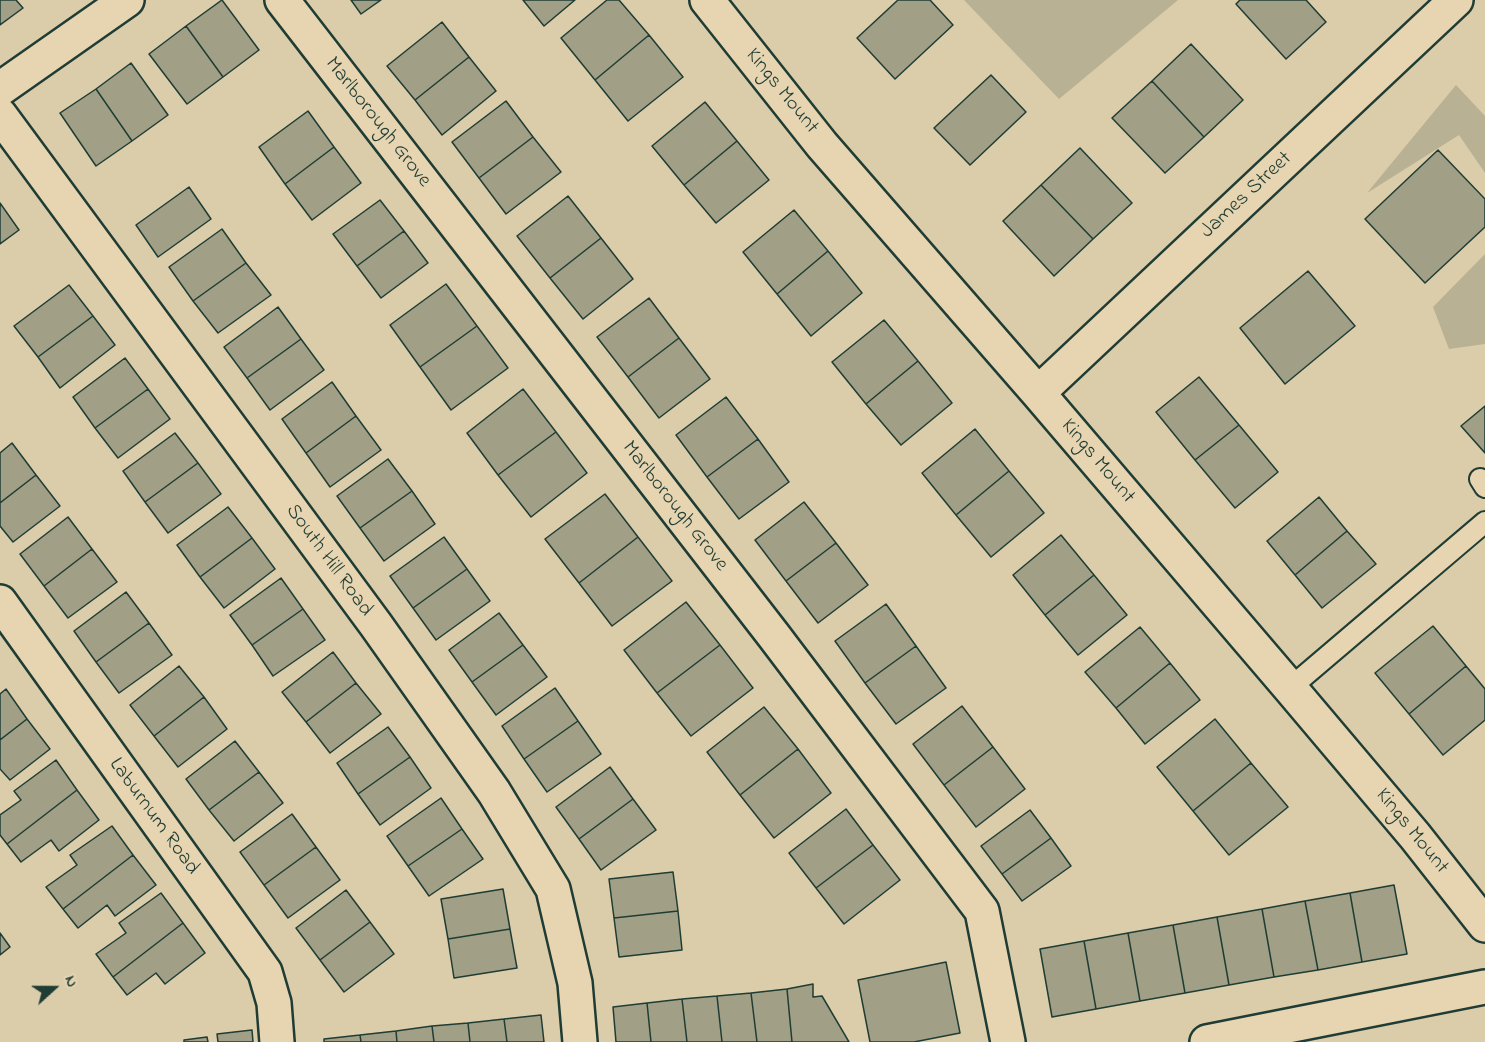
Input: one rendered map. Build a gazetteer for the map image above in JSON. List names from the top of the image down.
{
  "streets": {
    "street": [
      "Kings Mount",
      "Marlborough Grove",
      "James Street",
      "South Hill Road",
      "Laburnum Road"
    ]
  },
  "crossings": [
    ["Kings Mount", "James Street"]
  ],
  "north": "right"
}
